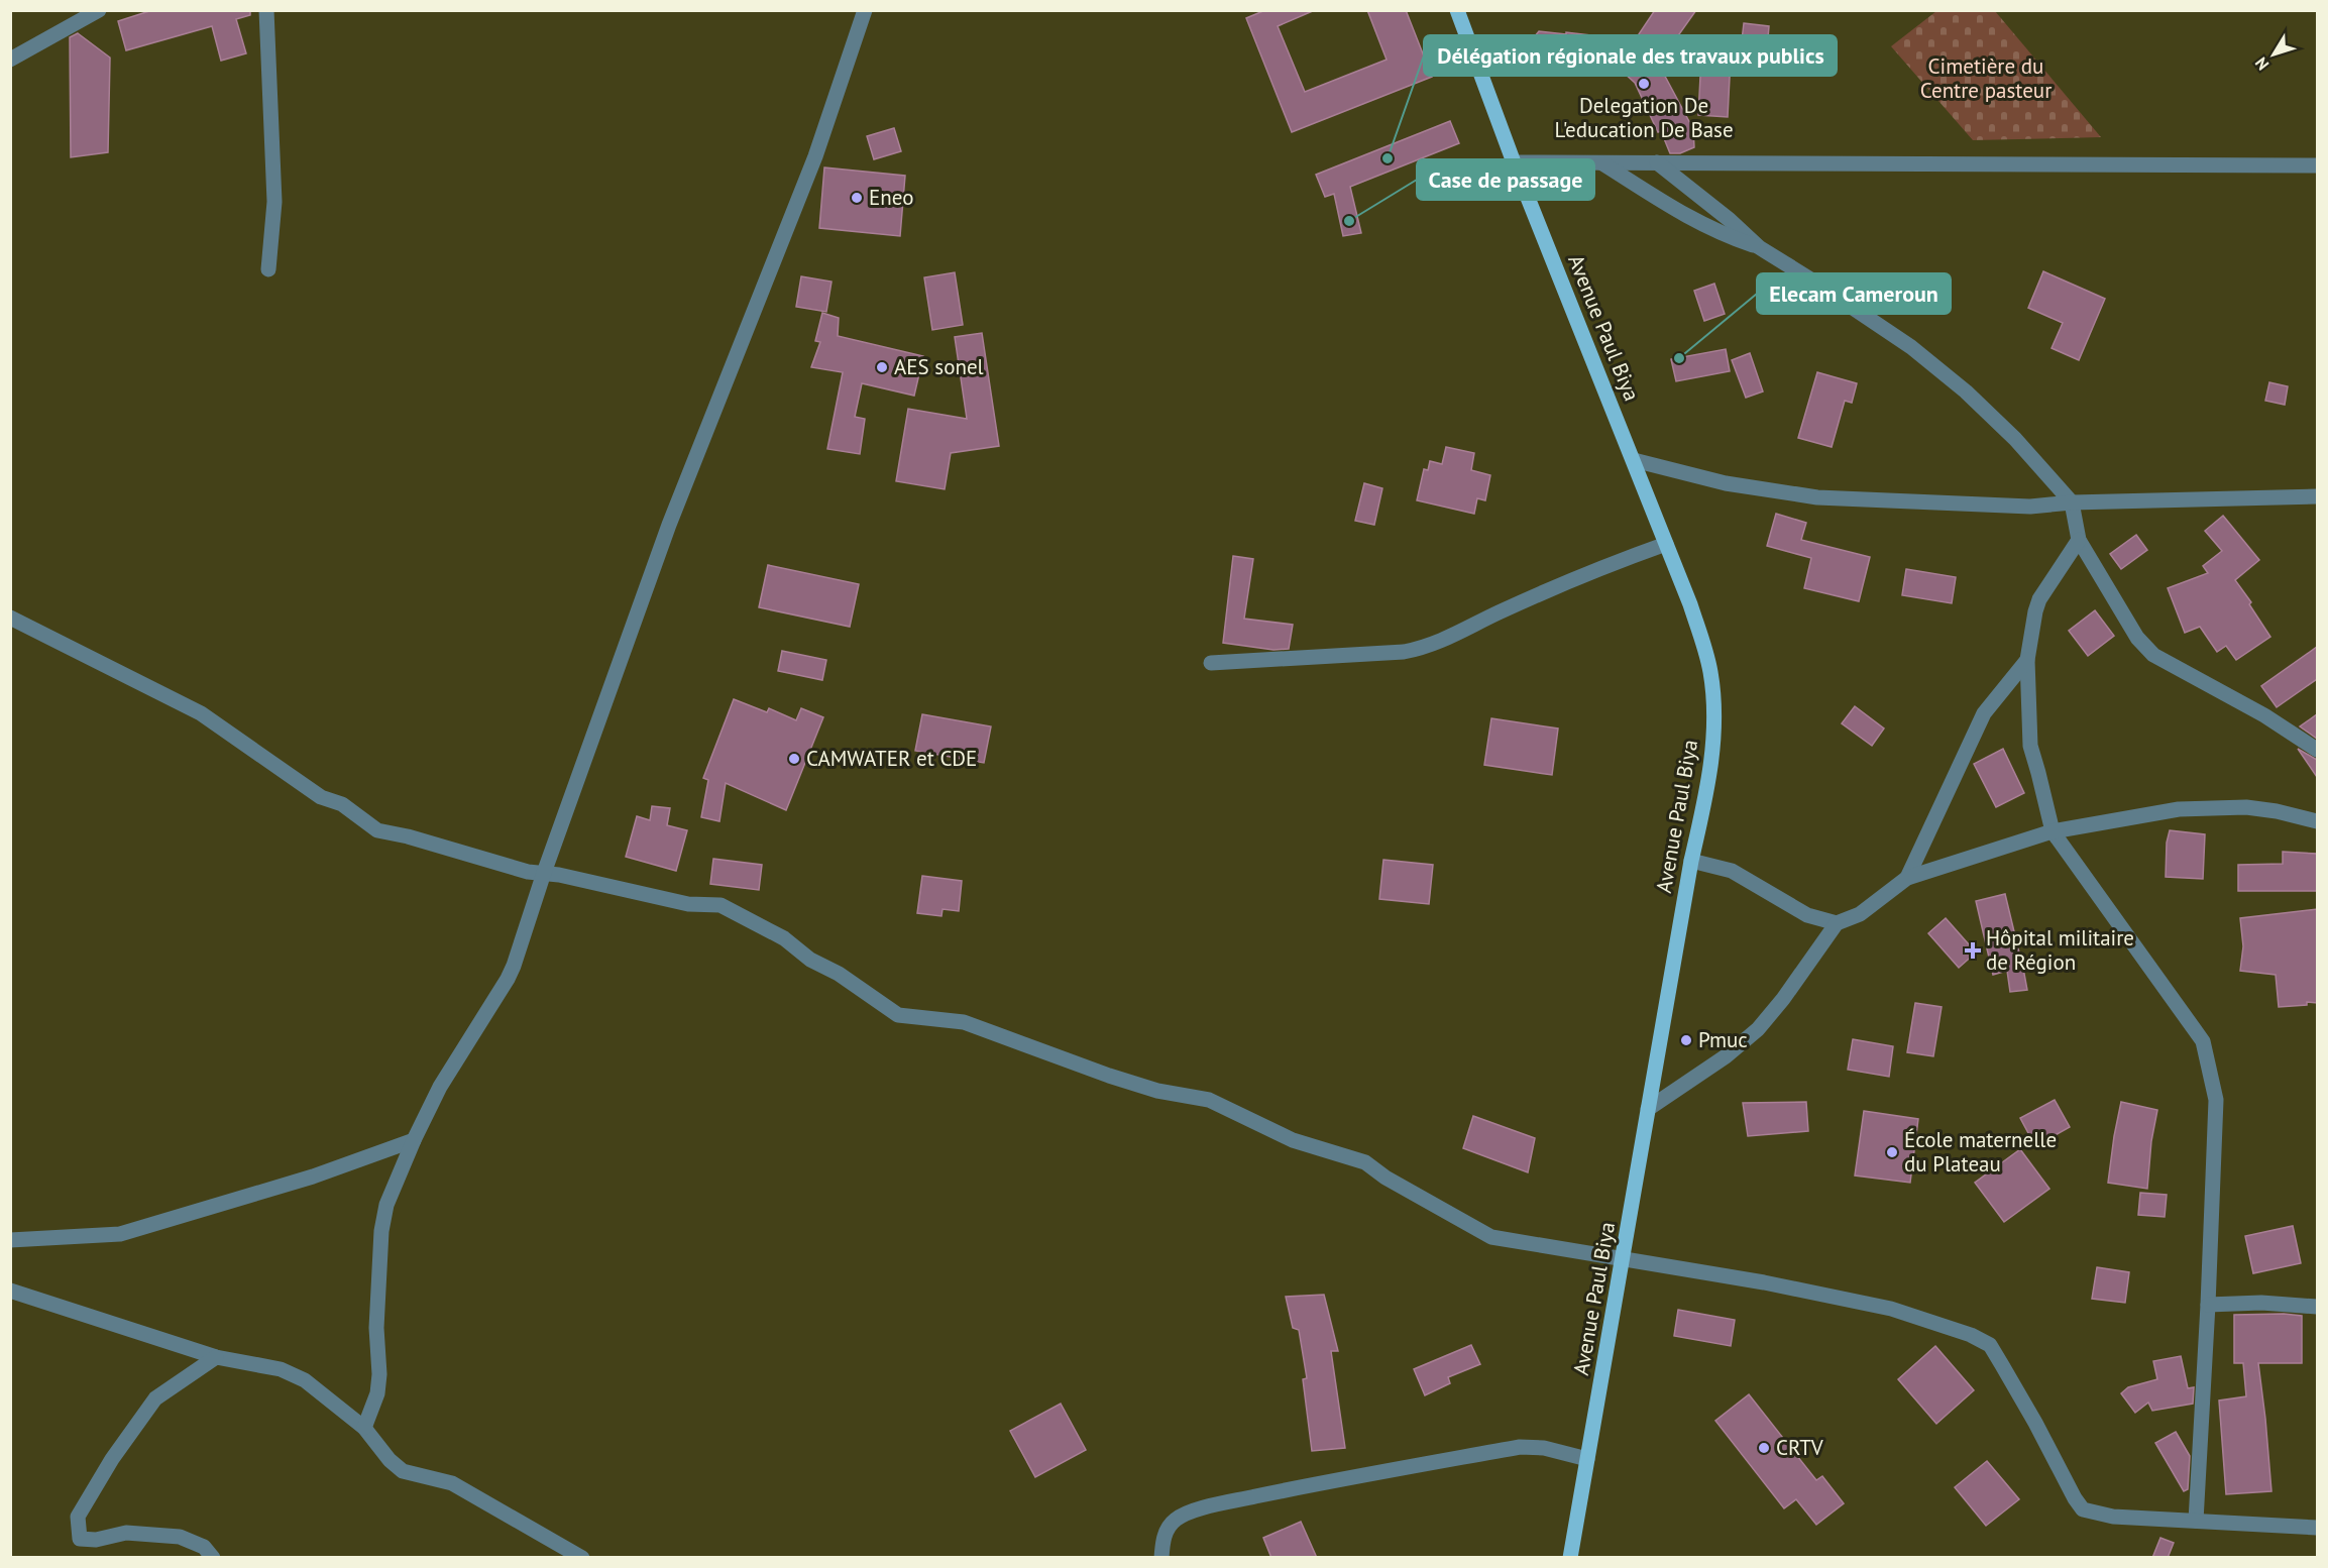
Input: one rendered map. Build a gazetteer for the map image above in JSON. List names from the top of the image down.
{
  "streets": {
    "main road": ["Avenue Paul Biya"]
  },
  "parks": ["Cimetière du Centre pasteur"],
  "places": {
    "other": [
      "Delegation De L'education De Base",
      "Délégation régionale des travaux publics",
      "Eneo",
      "Case de passage",
      "Elecam Cameroun",
      "AES sonel",
      "CAMWATER et CDE",
      "Pmuc",
      "École maternelle du Plateau",
      "CRTV"
    ],
    "health": ["Hôpital militaire de Région"]
  },
  "north": "bottom left"
}
